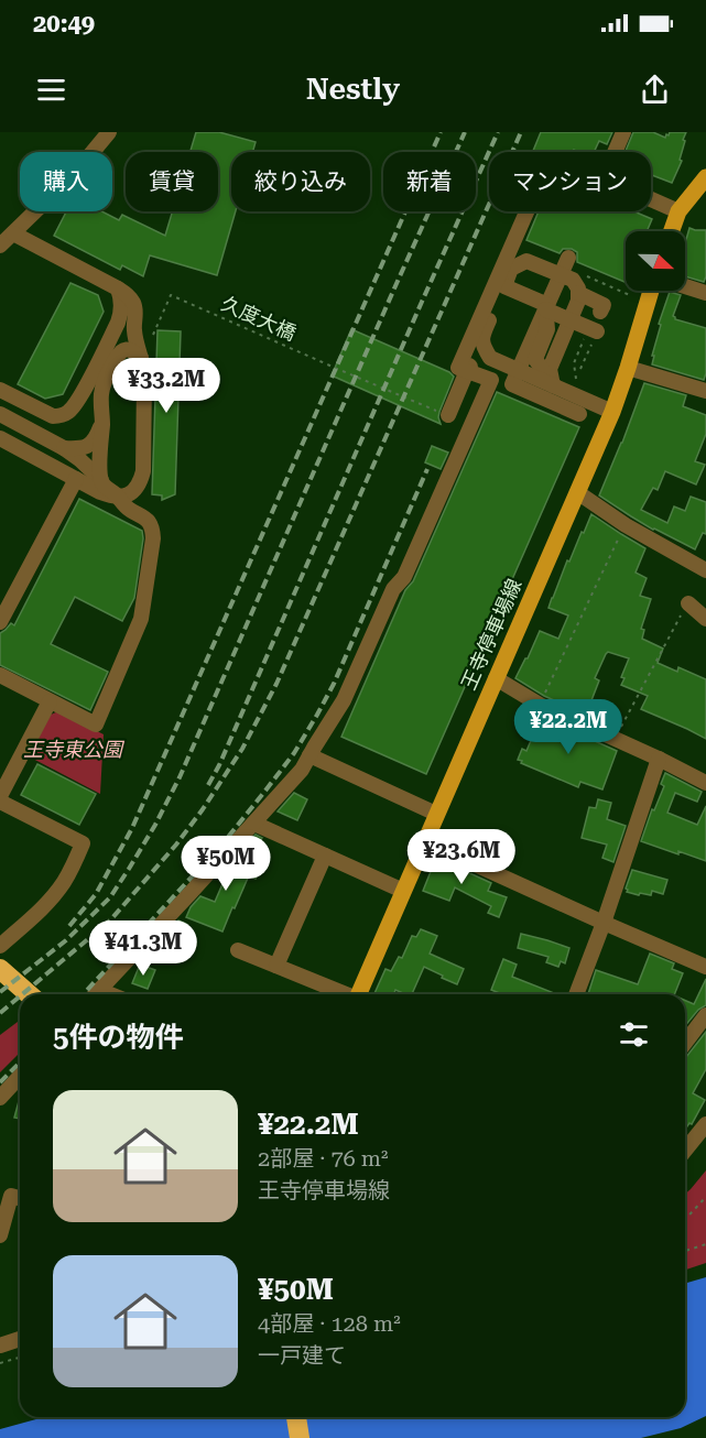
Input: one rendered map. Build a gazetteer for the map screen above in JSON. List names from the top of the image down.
{
  "streets": {
    "main road": ["王寺停車場線"],
    "path": ["久度大橋"]
  },
  "parks": ["王寺東公園"],
  "north": "right",
  "page": {
    "status": "20:49",
    "header": "Nestly",
    "chip": [
      "購入",
      "賃貸",
      "絞り込み",
      "新着",
      "マンション"
    ],
    "price": [
      "¥33.2M",
      "¥22.2M",
      "¥23.6M",
      "¥50M",
      "¥41.3M"
    ],
    "heading": "5件の物件",
    "list": [
      {
        "name": "¥22.2M",
        "note": "2部屋 · 76 m² · 王寺停車場線"
      },
      {
        "name": "¥50M",
        "note": "4部屋 · 128 m² · 一戸建て"
      }
    ]
  }
}
